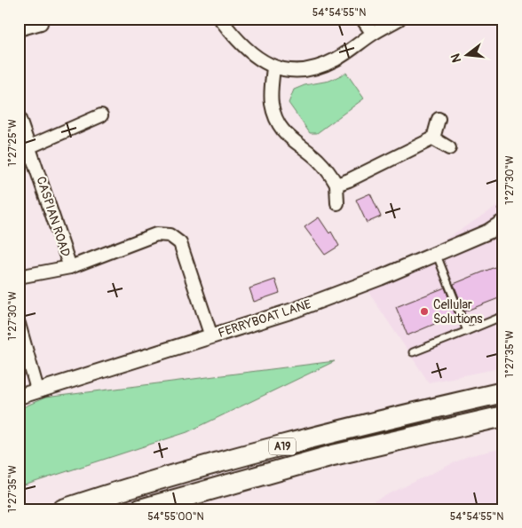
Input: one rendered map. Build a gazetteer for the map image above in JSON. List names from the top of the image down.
{
  "streets": {
    "highway": ["A19"],
    "street": ["CASPIAN ROAD", "FERRYBOAT LANE"]
  },
  "places": ["Cellular Solutions"],
  "north": "left",
  "coordinates": [
    "54°54'55\"N",
    "1°27'25\"W",
    "1°27'30\"W",
    "1°27'35\"W",
    "54°55'00\"N"
  ]
}
